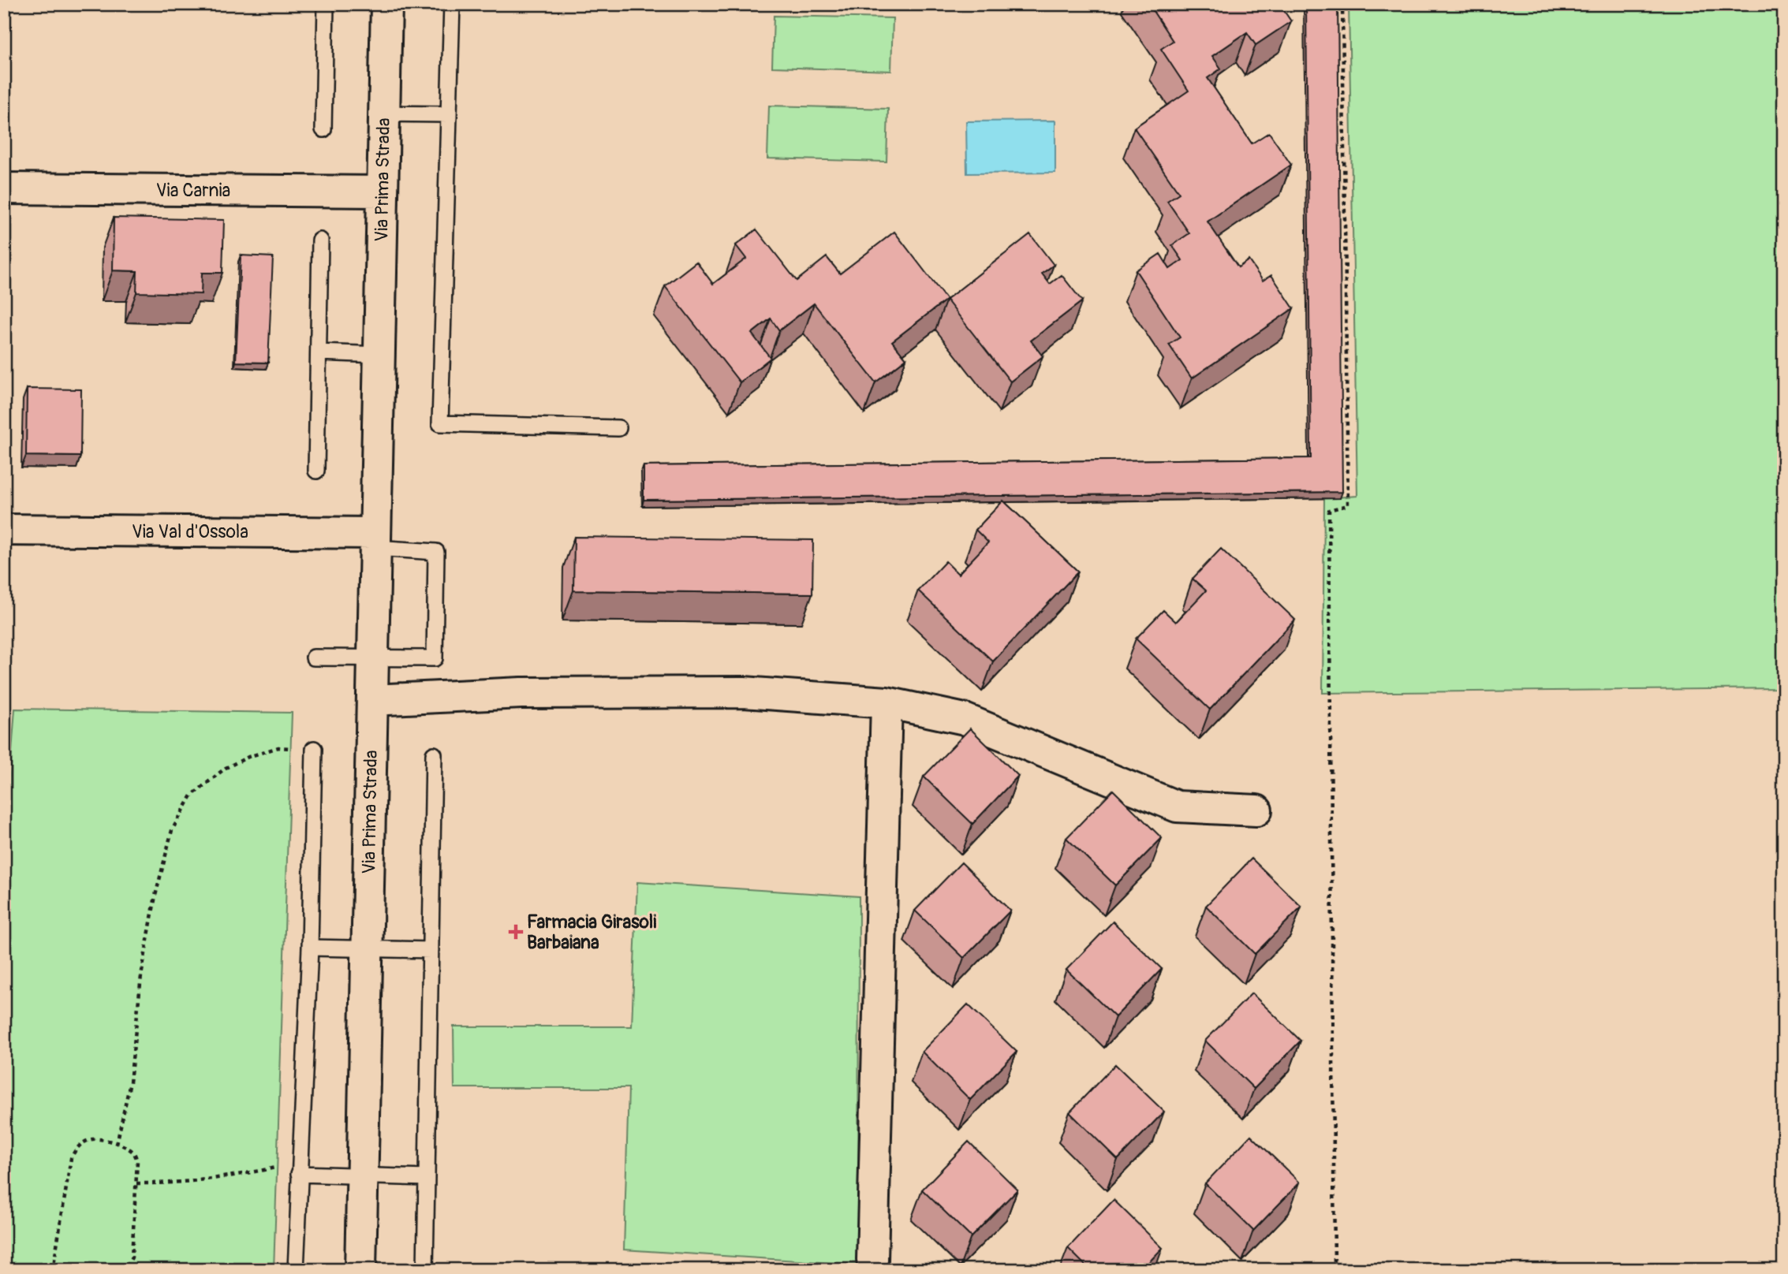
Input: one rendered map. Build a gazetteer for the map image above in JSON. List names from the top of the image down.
{
  "streets": {
    "street": ["Via Prima Strada", "Via Carnia", "Via Val d'Ossola"]
  },
  "crossings": [
    ["Via Prima Strada", "Via Carnia"],
    ["Via Prima Strada", "Via Val d'Ossola"]
  ],
  "places": {
    "health": ["Farmacia Girasoli Barbaiana"]
  }
}
